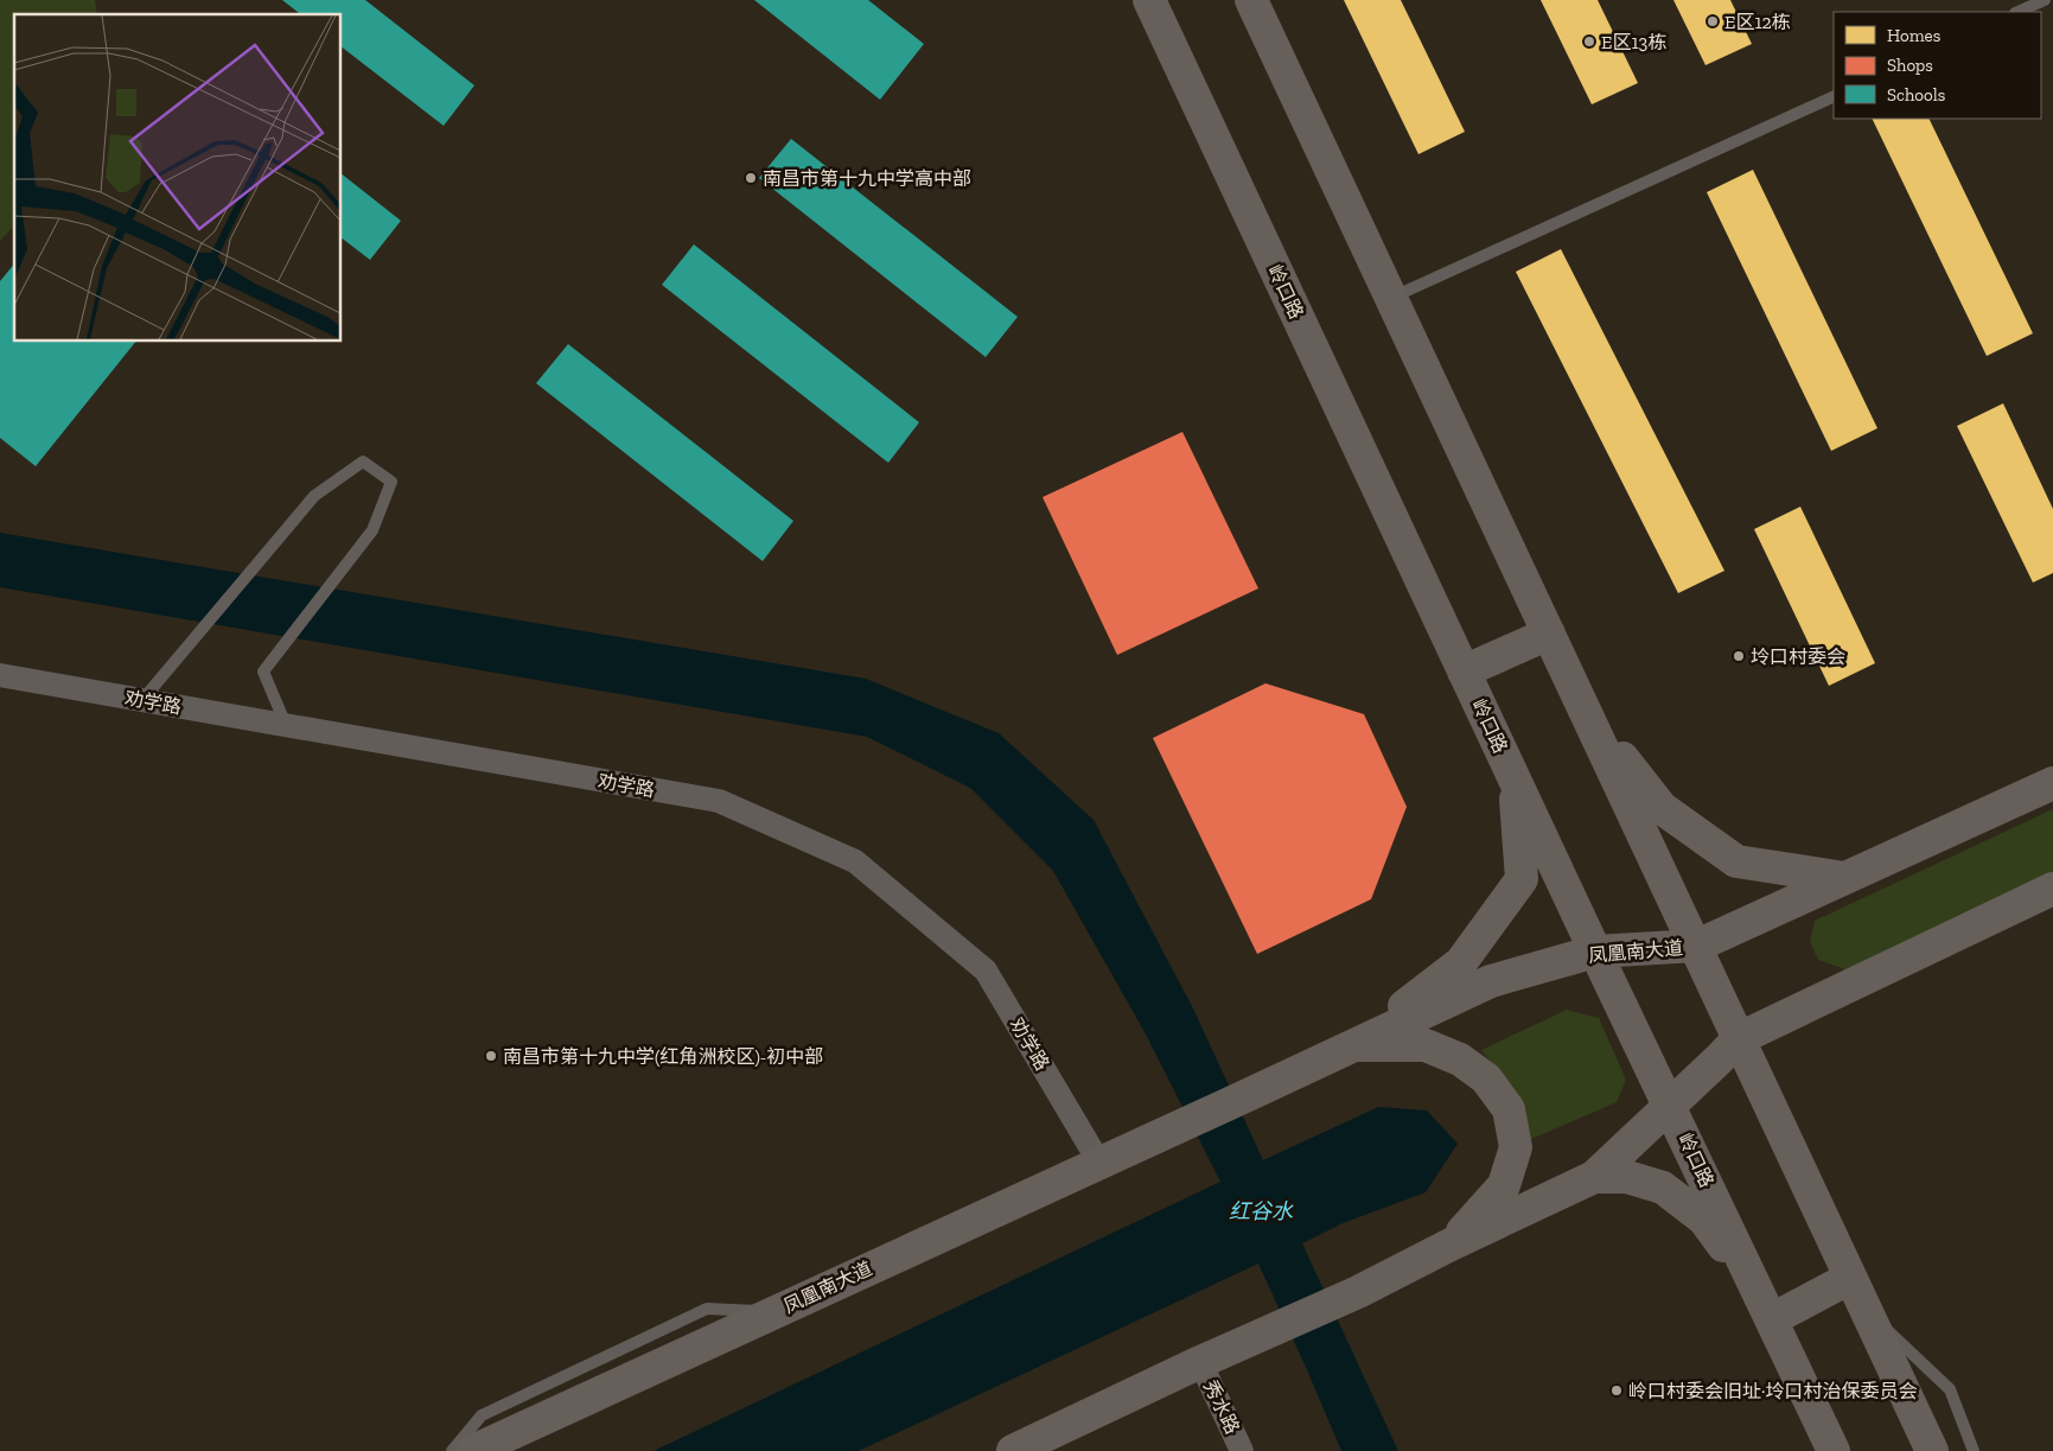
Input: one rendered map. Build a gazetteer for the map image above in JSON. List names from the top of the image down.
{
  "streets": {
    "main road": ["岭口路", "凤凰南大道"],
    "street": ["劝学路", "秀水路"]
  },
  "crossings": [
    ["岭口路", "凤凰南大道"],
    ["劝学路", "凤凰南大道"]
  ],
  "water": ["红谷水"],
  "places": [
    "E区12栋",
    "E区13栋",
    "南昌市第十九中学高中部",
    "坽口村委会",
    "南昌市第十九中学(红角洲校区)-初中部",
    "岭口村委会旧址·坽口村治保委员会"
  ],
  "legend": ["Homes", "Shops", "Schools"]
}
